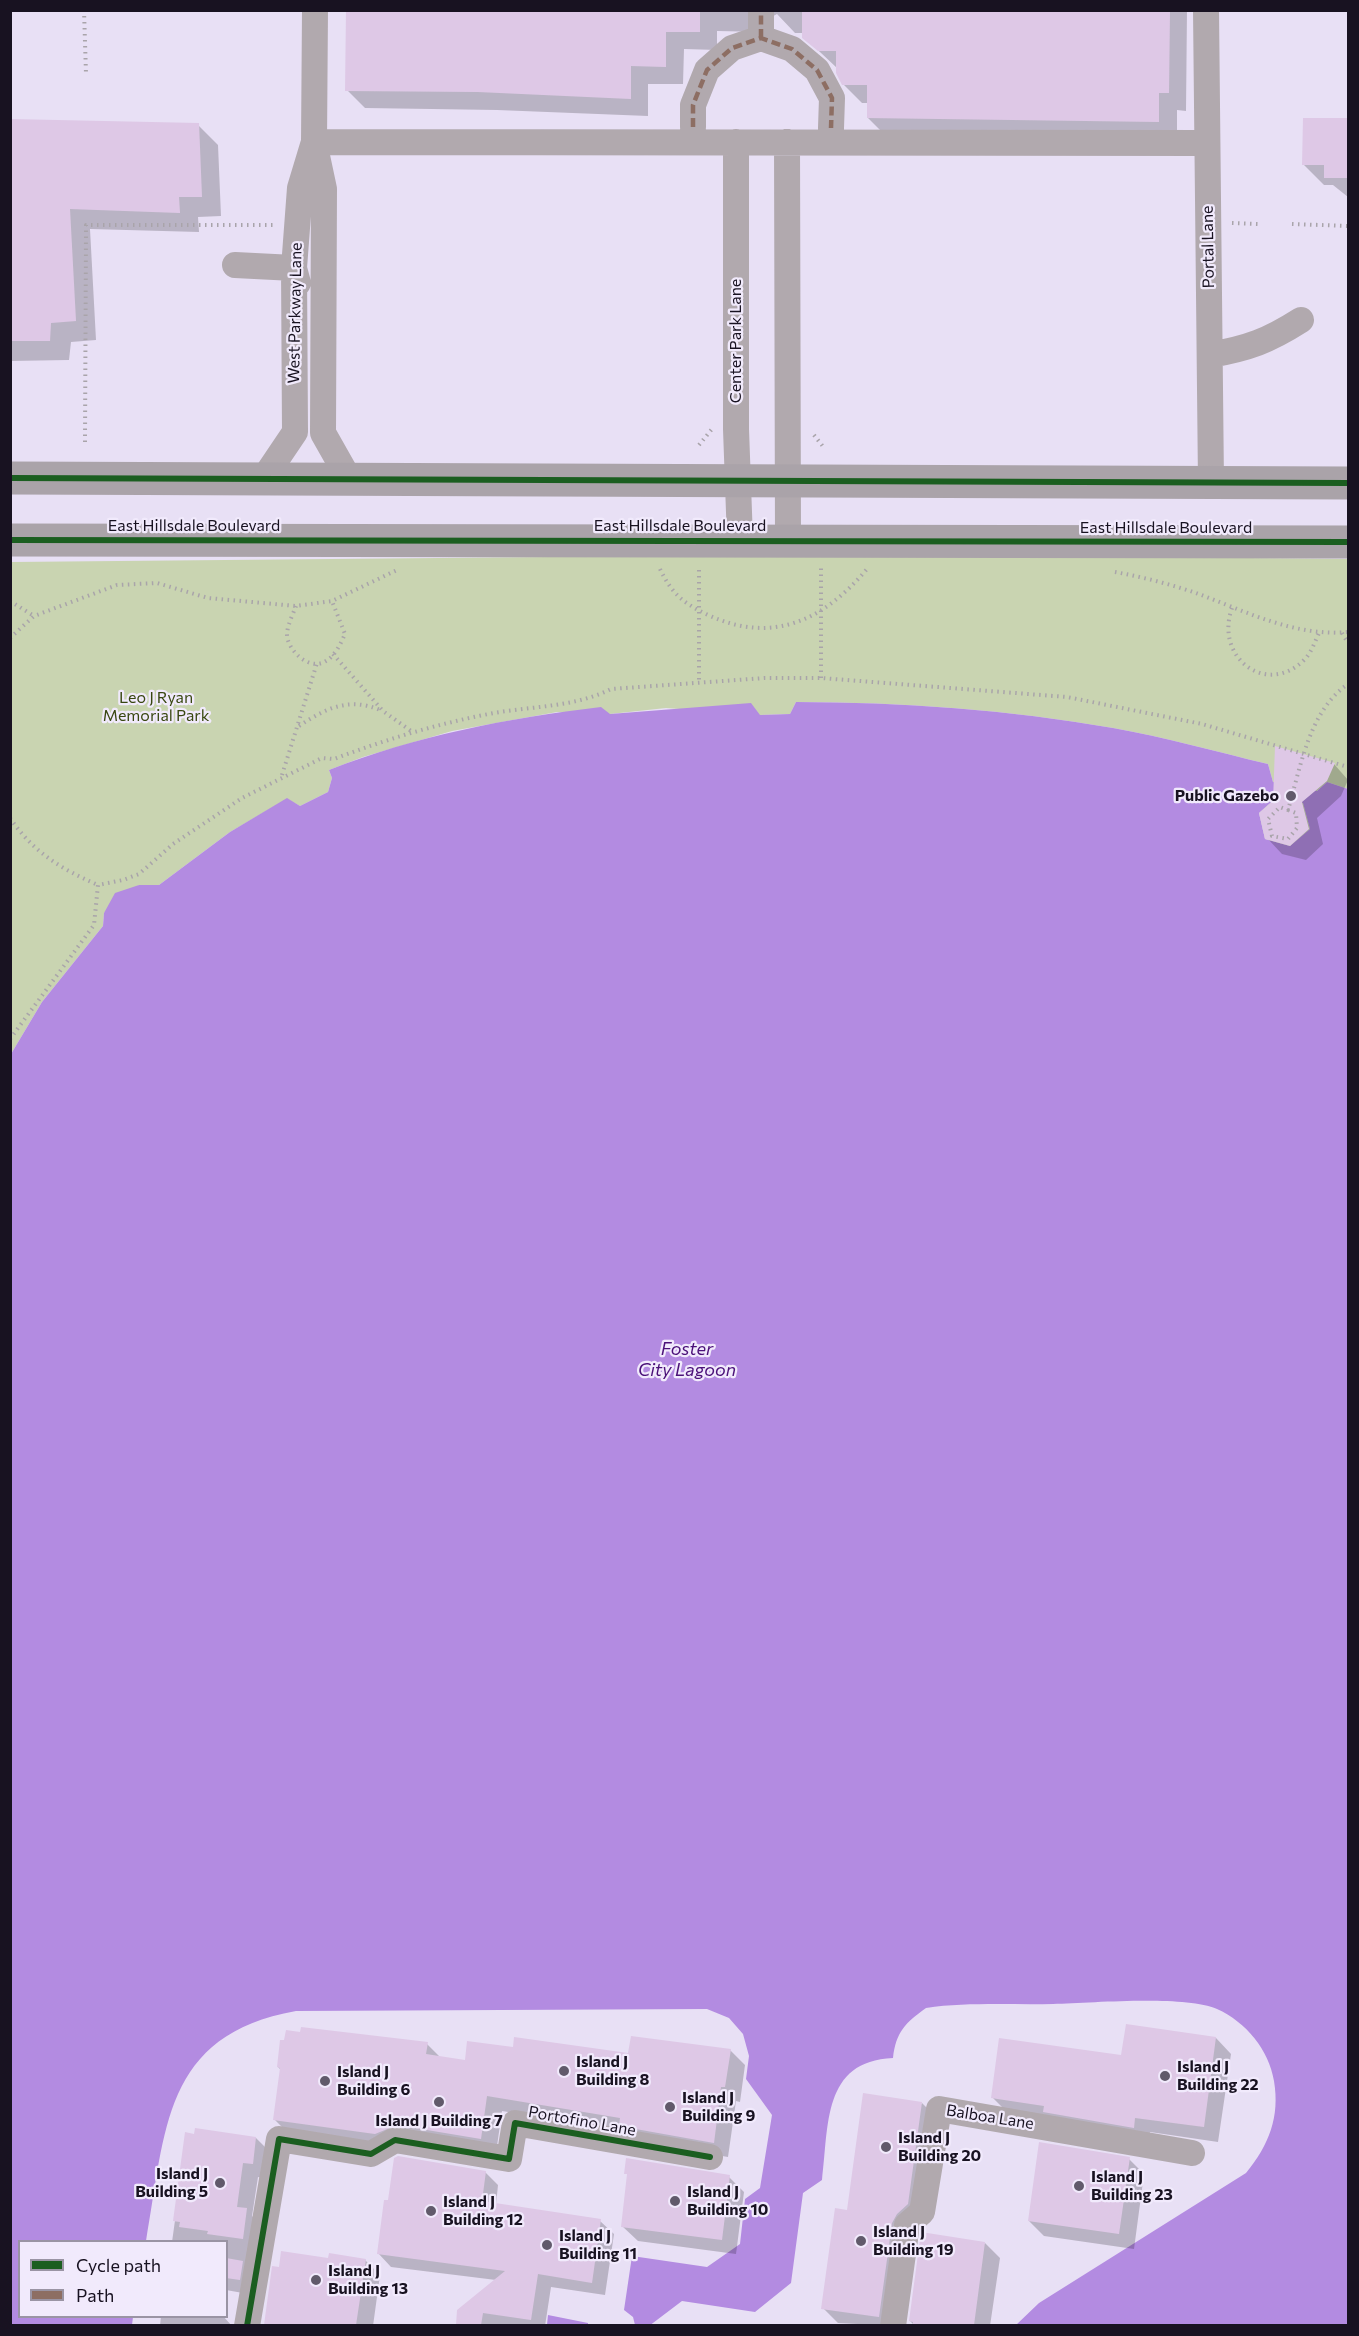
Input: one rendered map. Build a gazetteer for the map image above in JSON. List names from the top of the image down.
{
  "streets": {
    "main road": ["East Hillsdale Boulevard"],
    "street": [
      "Portal Lane",
      "West Parkway Lane",
      "Center Park Lane",
      "Balboa Lane",
      "Portofino Lane"
    ]
  },
  "crossings": [
    ["Center Park Lane", "East Hillsdale Boulevard"]
  ],
  "water": ["Foster City Lagoon"],
  "parks": ["Leo J Ryan Memorial Park"],
  "places": [
    "Public Gazebo",
    "Island J Building 8",
    "Island J Building 22",
    "Island J Building 6",
    "Island J Building 7",
    "Island J Building 9",
    "Island J Building 20",
    "Island J Building 5",
    "Island J Building 23",
    "Island J Building 10",
    "Island J Building 12",
    "Island J Building 19",
    "Island J Building 11",
    "Island J Building 13"
  ],
  "legend": ["Cycle path", "Path"]
}
